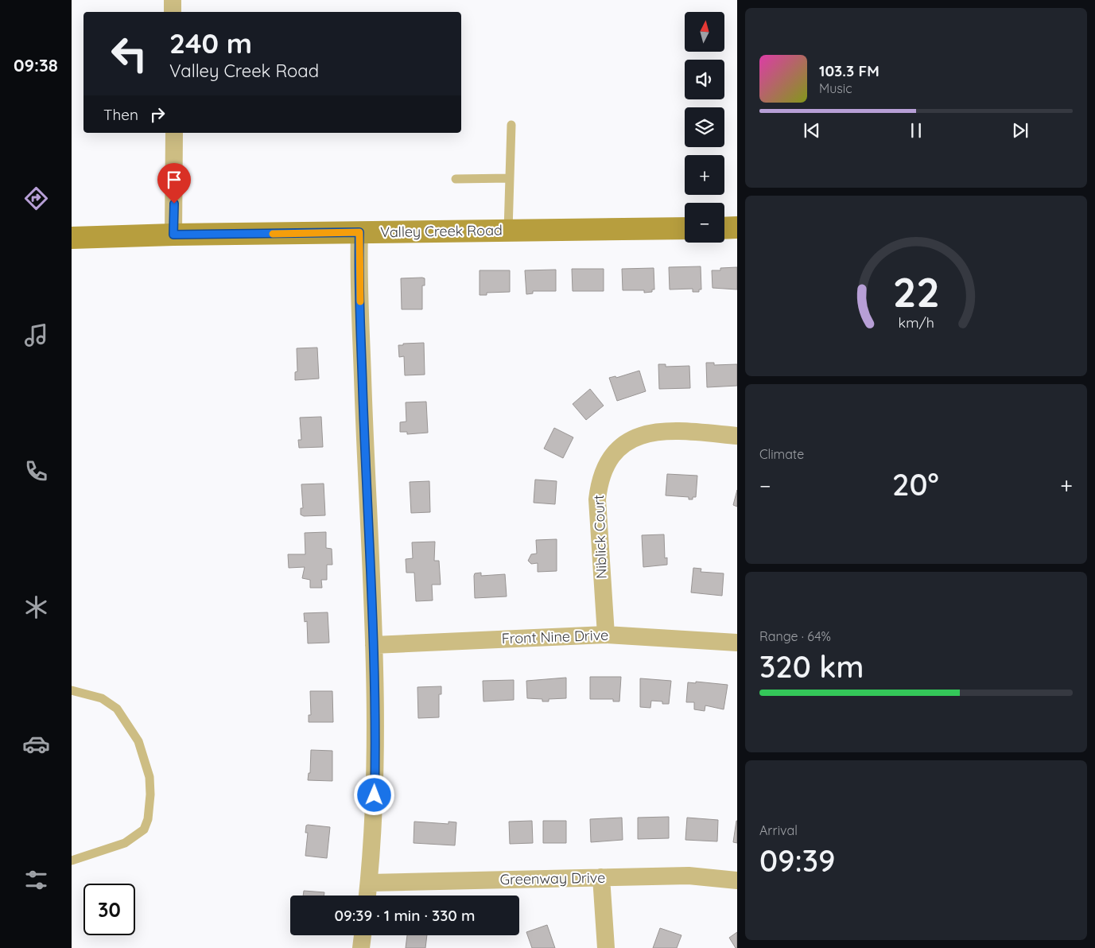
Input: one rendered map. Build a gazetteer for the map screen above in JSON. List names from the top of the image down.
{
  "streets": {
    "street": [
      "Valley Creek Road",
      "Niblick Court",
      "Front Nine Drive",
      "Greenway Drive"
    ]
  },
  "crossings": [
    ["Niblick Court", "Front Nine Drive"]
  ],
  "north": "top",
  "page": {
    "tabs": "09:38",
    "map_buttons": ["+", "−"],
    "turn": ["240 m", "Valley Creek Road"],
    "song": ["103.3 FM", "Music"],
    "then": "Then",
    "tile": [
      "Climate",
      ["Range · 64%", "320 km"],
      ["Arrival", "09:39"]
    ],
    "heat": ["−", "20°", "+"],
    "limit": "30",
    "trip": "09:39 · 1 min · 330 m",
    "gauge": ["22", "km/h"]
  }
}
